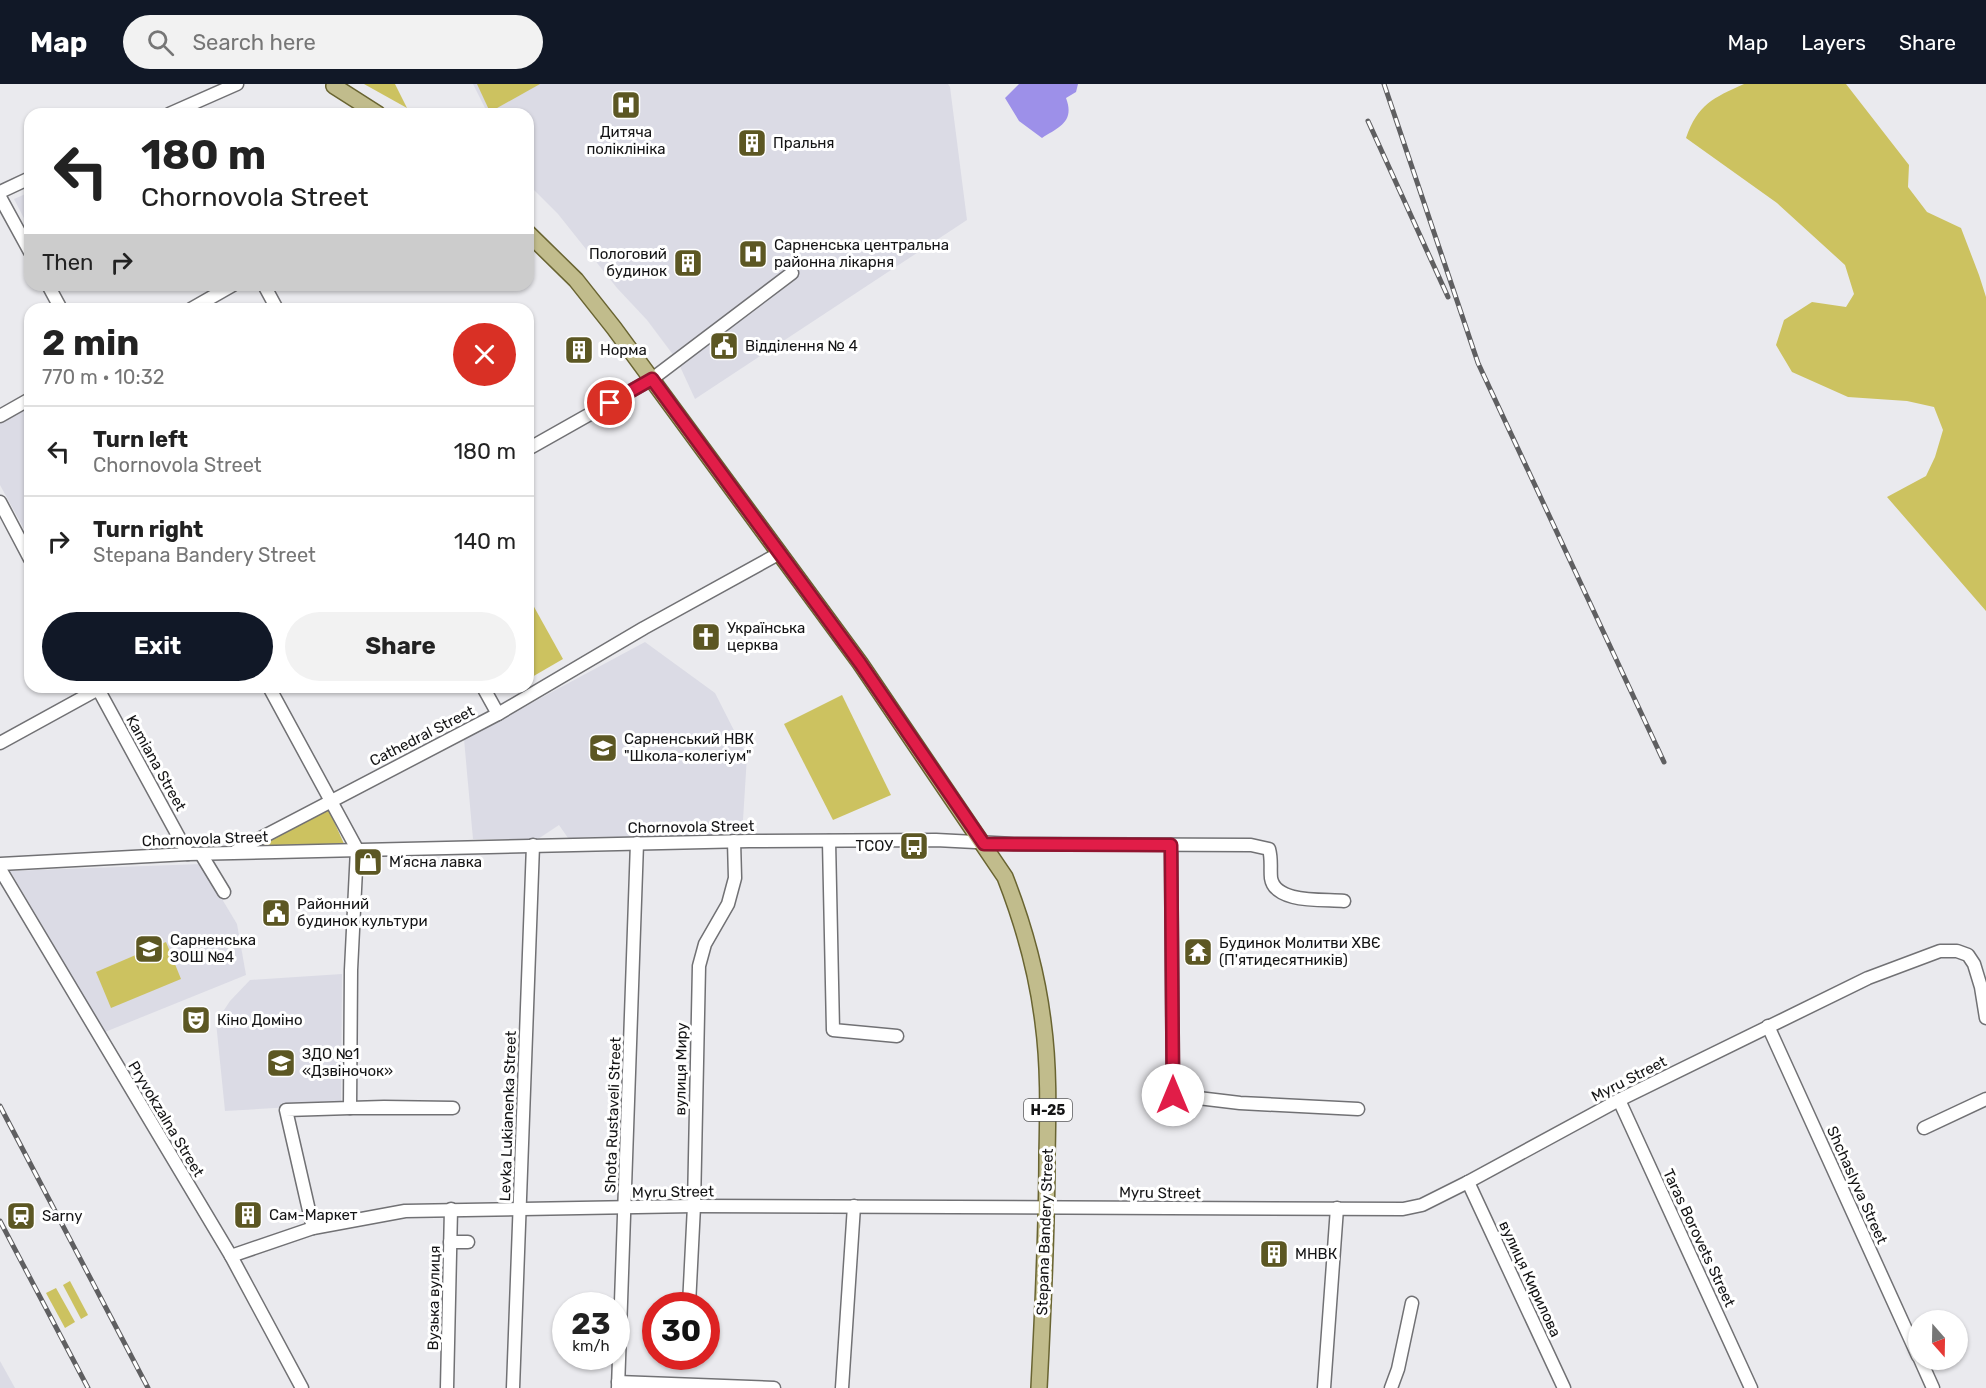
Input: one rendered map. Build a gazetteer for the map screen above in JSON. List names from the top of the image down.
{
  "streets": {
    "main road": ["Н-25", "Stepana Bandery Street"],
    "street": [
      "Cathedral Street",
      "Kamiana Street",
      "Chornovola Street",
      "вулиця Миру",
      "Myru Street",
      "Shota Rustaveli Street",
      "Levka Lukianenka Street",
      "Pryvokzalna Street",
      "Shchaslyva Street",
      "Taras Borovets Street",
      "вулиця Кирилова",
      "Вузька вулиця"
    ]
  },
  "crossings": [
    ["Cathedral Street", "Chornovola Street"],
    ["Cathedral Street", "Stepana Bandery Street"],
    ["Kamiana Street", "Chornovola Street"],
    ["Chornovola Street", "вулиця Миру"],
    ["Chornovola Street", "Shota Rustaveli Street"],
    ["Chornovola Street", "Levka Lukianenka Street"],
    ["Chornovola Street", "Stepana Bandery Street"],
    ["вулиця Миру", "Myru Street"],
    ["Myru Street", "Shota Rustaveli Street"],
    ["Myru Street", "Levka Lukianenka Street"],
    ["Myru Street", "Pryvokzalna Street"],
    ["Myru Street", "Shchaslyva Street"],
    ["Myru Street", "Stepana Bandery Street"],
    ["Myru Street", "Taras Borovets Street"],
    ["Myru Street", "вулиця Кирилова"],
    ["Myru Street", "Вузька вулиця"]
  ],
  "places": {
    "hospital": ["Дитяча поліклініка", "Сарненська центральна районна лікарня"],
    "building": [
      "Пральня",
      "Пологовий будинок",
      "Норма",
      "Сам-Маркет",
      "МНВК"
    ],
    "public building": ["Відділення № 4", "Районний будинок культури"],
    "church": ["Українська церква"],
    "school or university": ["Сарненський НВК \"Школа-колегіум\"", "Сарненська ЗОШ №4", "ЗДО №1 «Дзвіночок»"],
    "bus stop": ["ТСОУ"],
    "shop": ["Мʼясна лавка"],
    "temple": ["Будинок Молитви ХВЄ (П'ятидесятників)"],
    "theatre": ["Кіно Доміно"],
    "station": ["Sarny"]
  },
  "north": "bottom",
  "page": {
    "header": "Map",
    "search": "Search here",
    "nav": ["Map", "Layers", "Share"],
    "turn": ["180 m", "Chornovola Street"],
    "then": "Then",
    "heading": ["2 min", "770 m · 10:32"],
    "list": [
      {
        "name": "Turn left",
        "note": "Chornovola Street",
        "value": "180 m"
      },
      {
        "name": "Turn right",
        "note": "Stepana Bandery Street",
        "value": "140 m"
      }
    ],
    "buttons": ["Exit", "Share"],
    "speed": "23 km/h",
    "limit": "30"
  }
}
